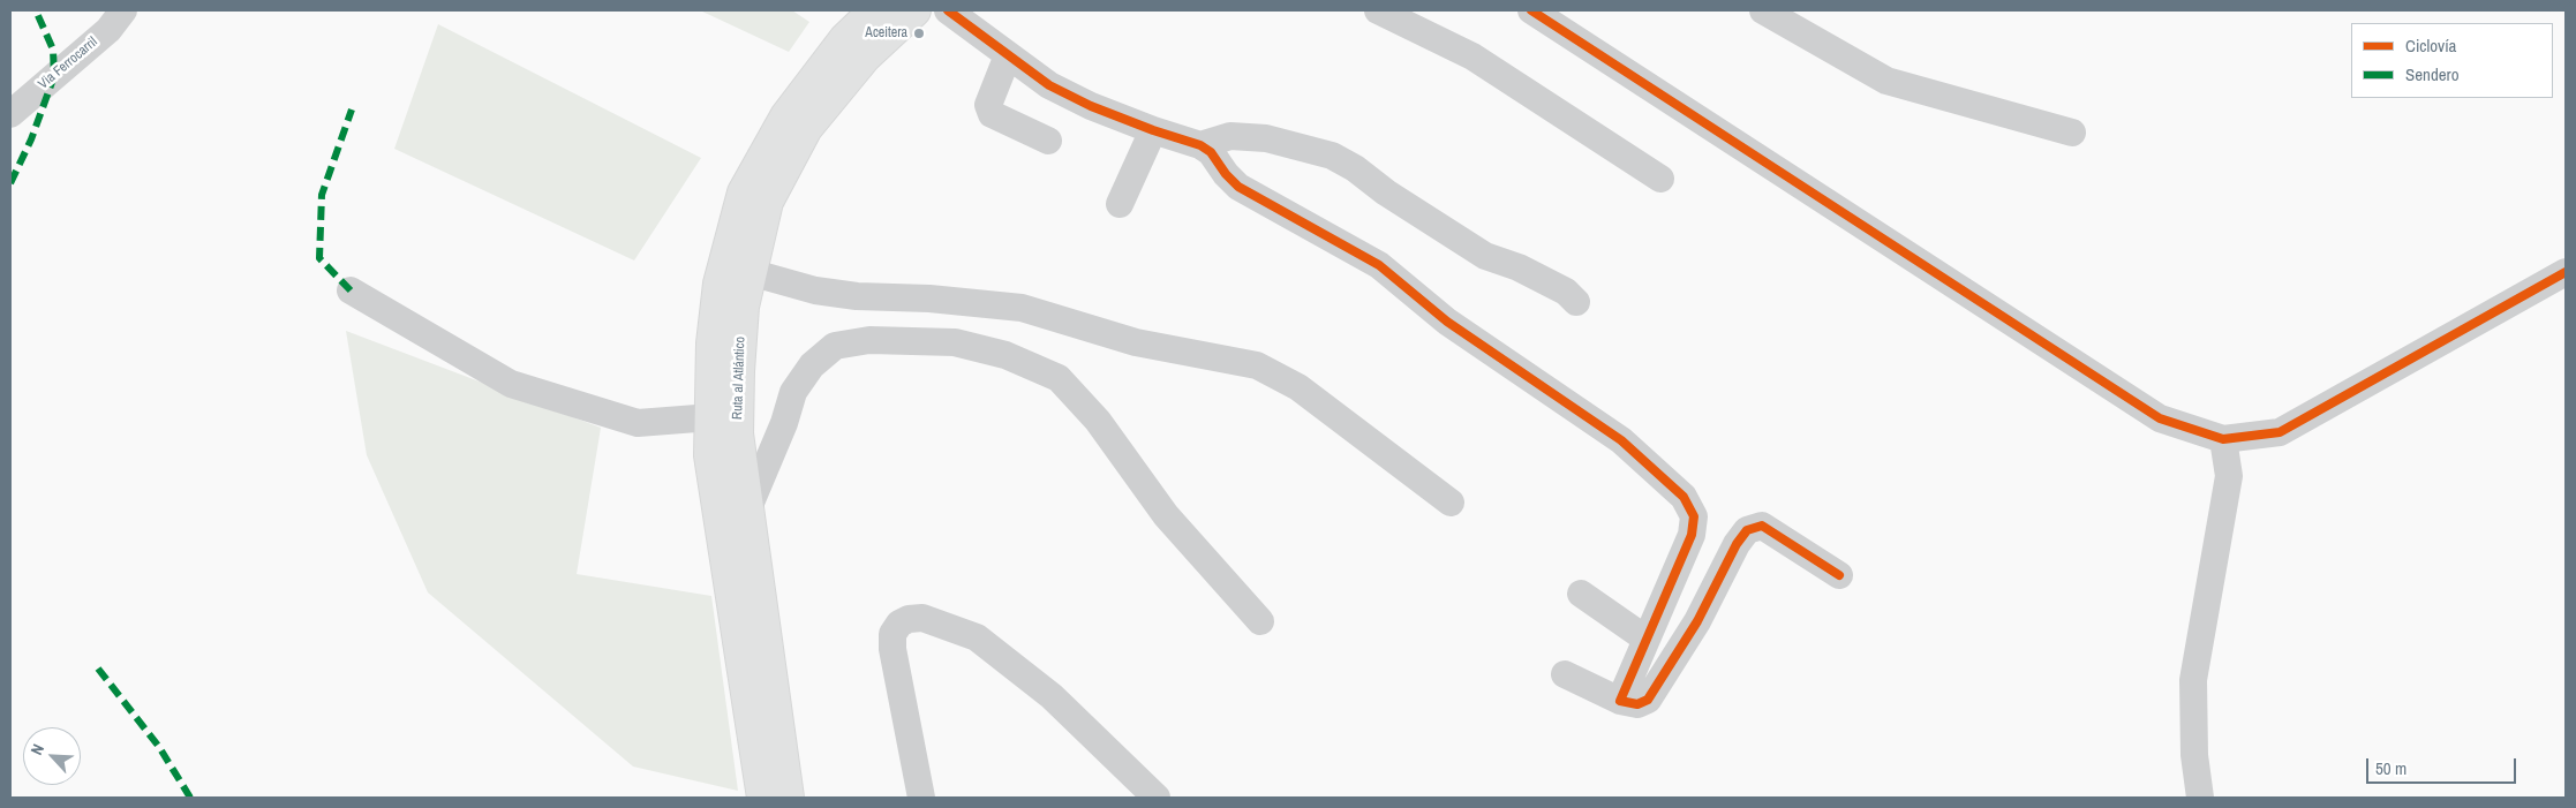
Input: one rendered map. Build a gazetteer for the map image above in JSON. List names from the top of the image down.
{
  "streets": {
    "highway": ["Ruta al Atlántico"],
    "street": ["Via Ferrocarril"]
  },
  "places": ["Aceitera"],
  "legend": ["Ciclovía", "Sendero"],
  "scale_bar": "50 m",
  "north": "top left"
}
